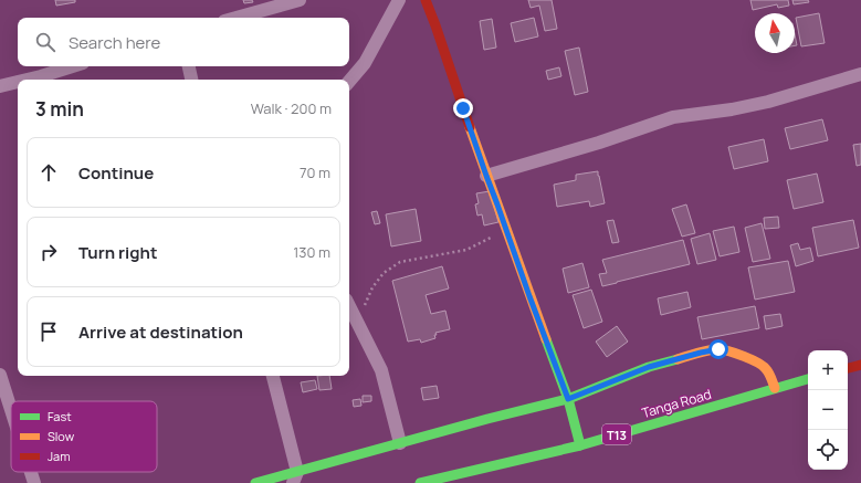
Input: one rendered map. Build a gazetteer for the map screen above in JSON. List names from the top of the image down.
{
  "streets": {
    "main road": ["Tanga Road", "T13"]
  },
  "legend": ["Fast", "Slow", "Jam"],
  "north": "top",
  "page": {
    "search": "Search here",
    "heading": ["3 min", "Walk · 200 m"],
    "list": [
      ["Continue", "70 m"],
      ["Turn right", "130 m"],
      "Arrive at destination"
    ],
    "map_buttons": ["+", "−"]
  }
}
